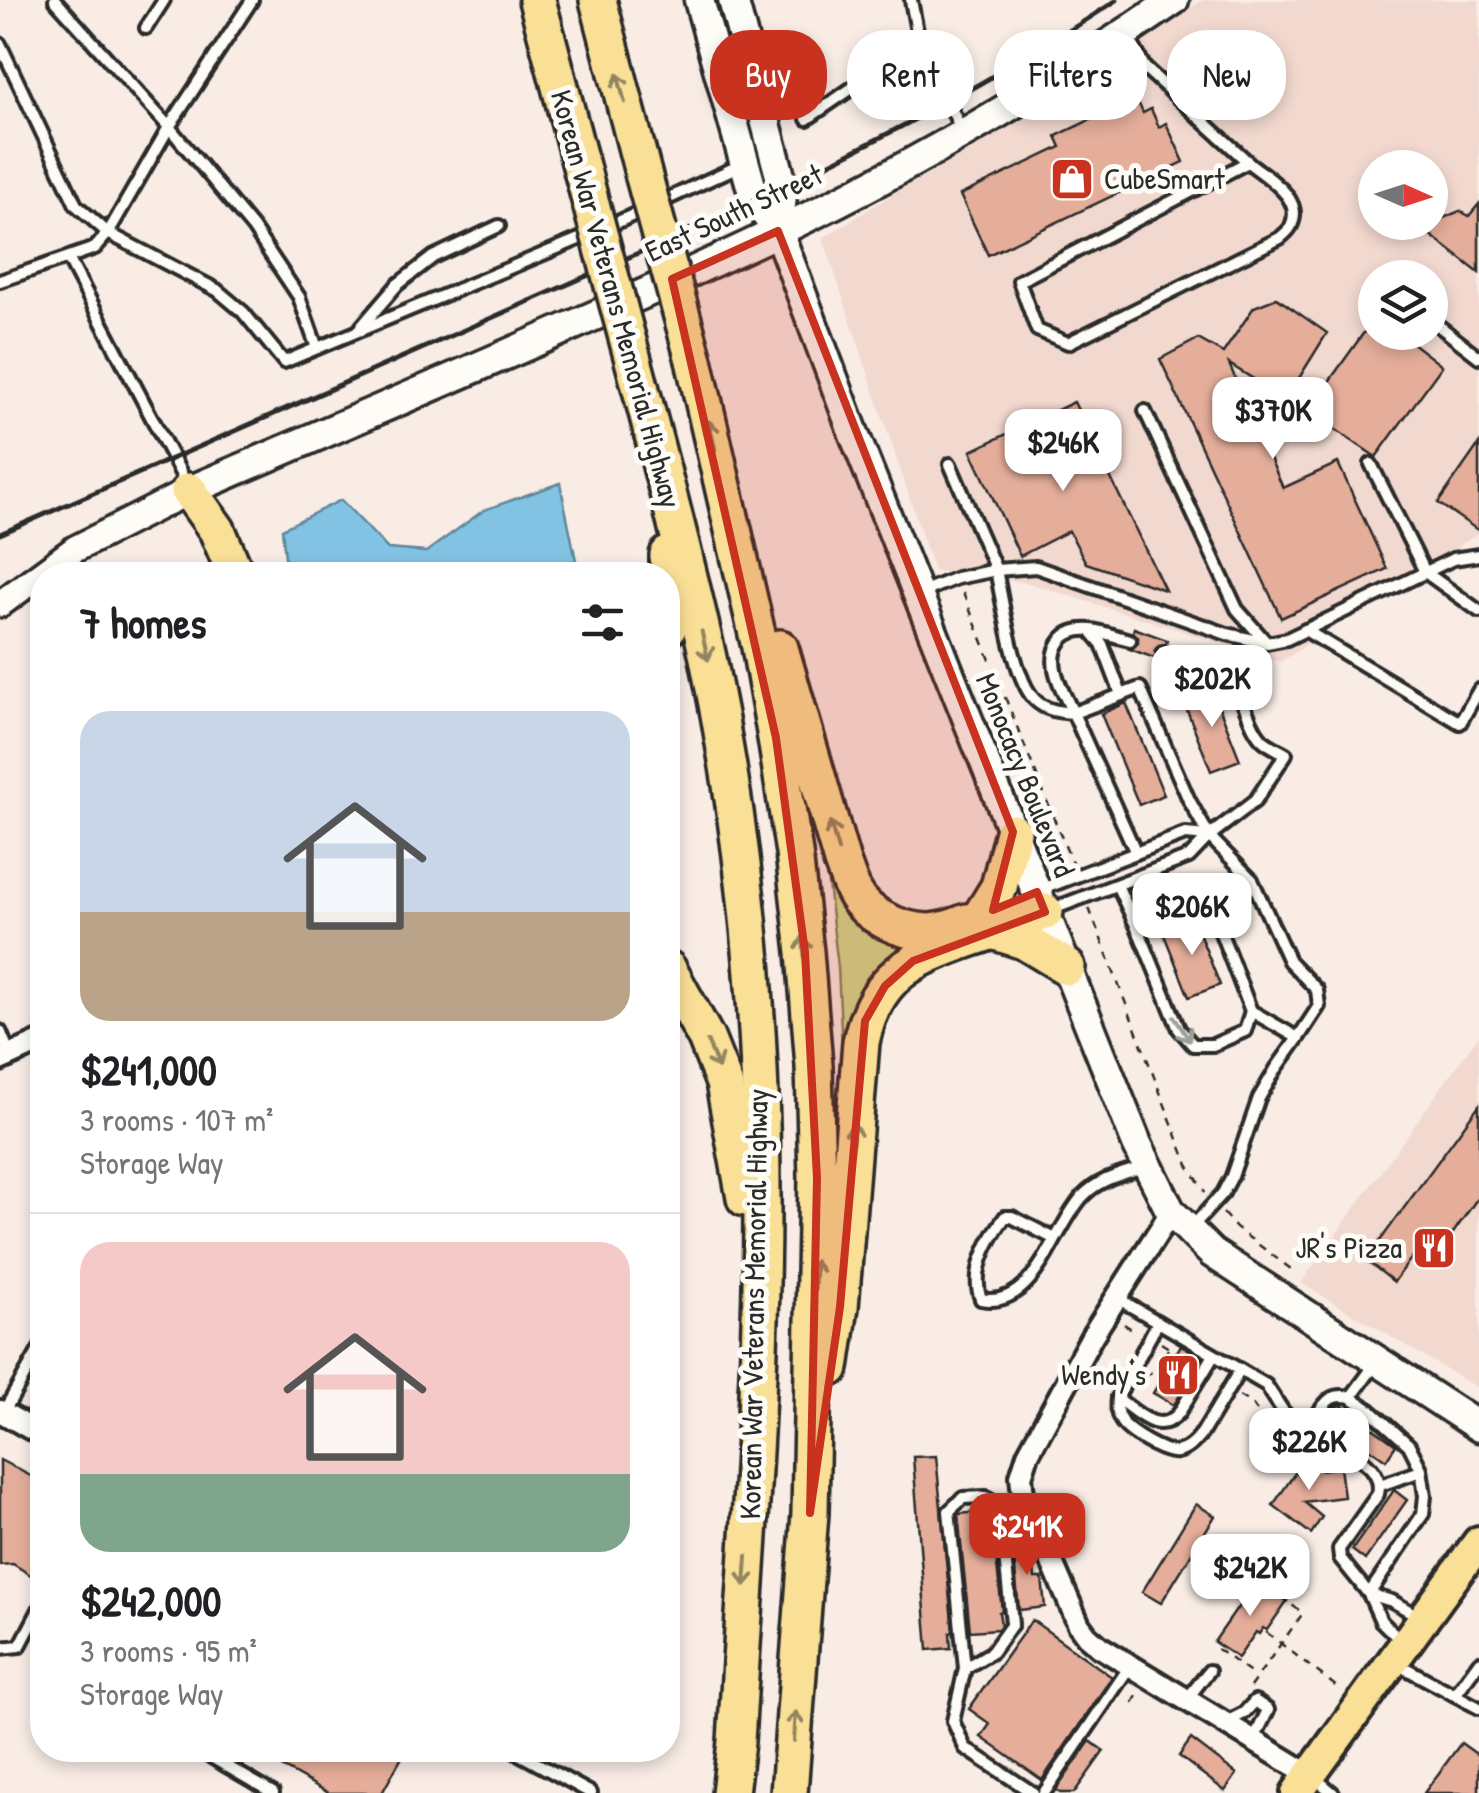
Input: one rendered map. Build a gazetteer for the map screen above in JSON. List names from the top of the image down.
{
  "streets": {
    "highway": ["Korean War Veterans Memorial Highway"],
    "main road": ["East South Street", "Monocacy Boulevard"]
  },
  "crossings": [
    ["East South Street", "Monocacy Boulevard"]
  ],
  "places": {
    "shop": ["CubeSmart"],
    "restaurant": ["JR's Pizza", "Wendy's"]
  },
  "north": "right",
  "page": {
    "chip": [
      "Buy",
      "Rent",
      "Filters",
      "New"
    ],
    "price": [
      "$370K",
      "$246K",
      "$202K",
      "$206K",
      "$226K",
      "$241K",
      "$242K"
    ],
    "heading": "7 homes",
    "list": [
      {
        "name": "$241,000",
        "note": "3 rooms · 107 m² · Storage Way"
      },
      {
        "name": "$242,000",
        "note": "3 rooms · 95 m² · Storage Way"
      }
    ]
  }
}
